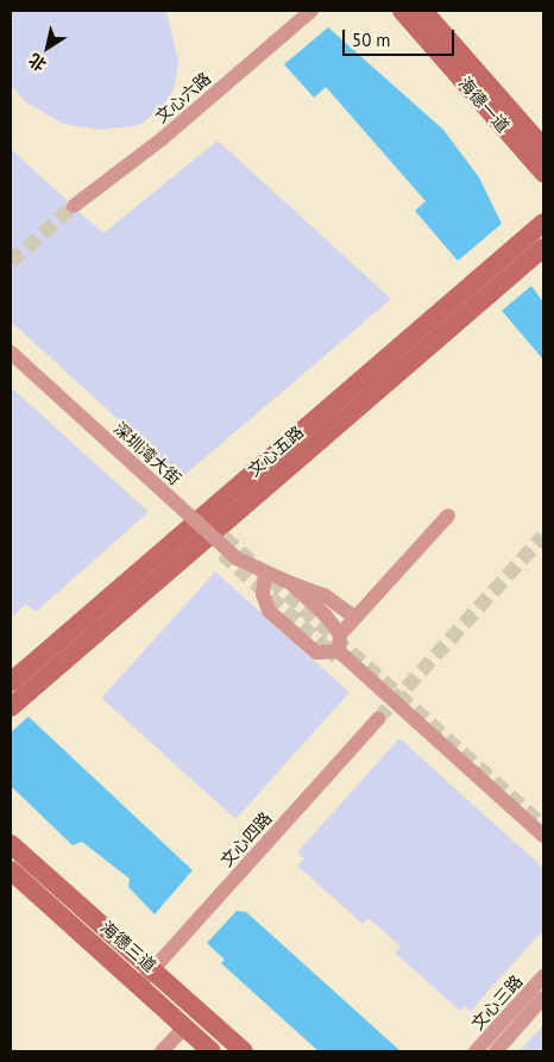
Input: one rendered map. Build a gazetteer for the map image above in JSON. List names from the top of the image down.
{
  "streets": {
    "street": [
      "文心六路",
      "海德一道",
      "文心五路",
      "深圳湾大街",
      "文心四路",
      "海德三道",
      "文心三路"
    ]
  },
  "crossings": [
    ["文心四路", "海德三道"]
  ],
  "scale_bar": "50 m",
  "north": "bottom left"
}
